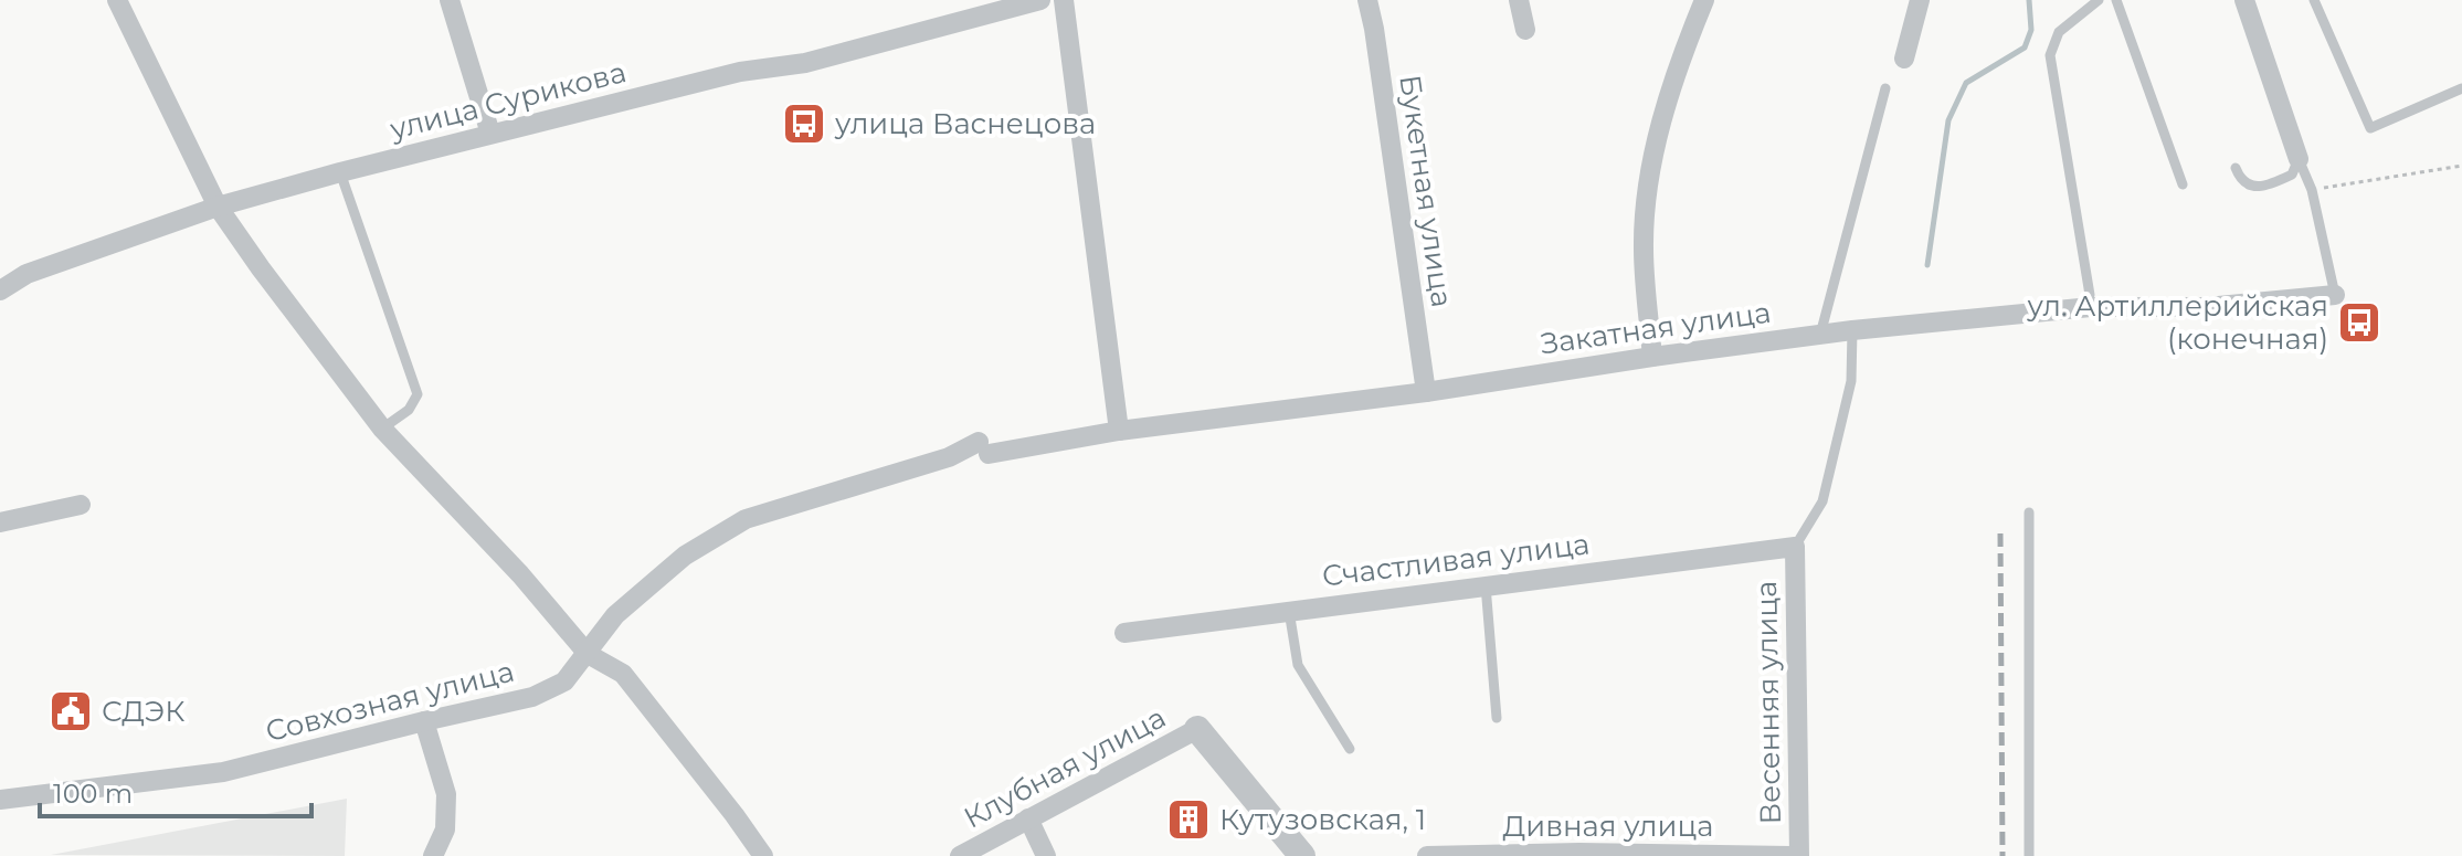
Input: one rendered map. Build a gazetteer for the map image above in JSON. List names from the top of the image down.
{
  "streets": {
    "street": [
      "улица Сурикова",
      "Букетная улица",
      "Закатная улица",
      "Счастливая улица",
      "Совхозная улица",
      "Весенняя улица",
      "Клубная улица",
      "Дивная улица"
    ]
  },
  "crossings": [
    ["Букетная улица", "Закатная улица"],
    ["Закатная улица", "Совхозная улица"],
    ["Счастливая улица", "Весенняя улица"]
  ],
  "places": {
    "bus stop": ["улица Васнецова", "ул. Артиллерийская (конечная)"],
    "public building": ["СДЭК"],
    "building": ["Кутузовская, 1"]
  },
  "scale_bar": "100 m"
}
